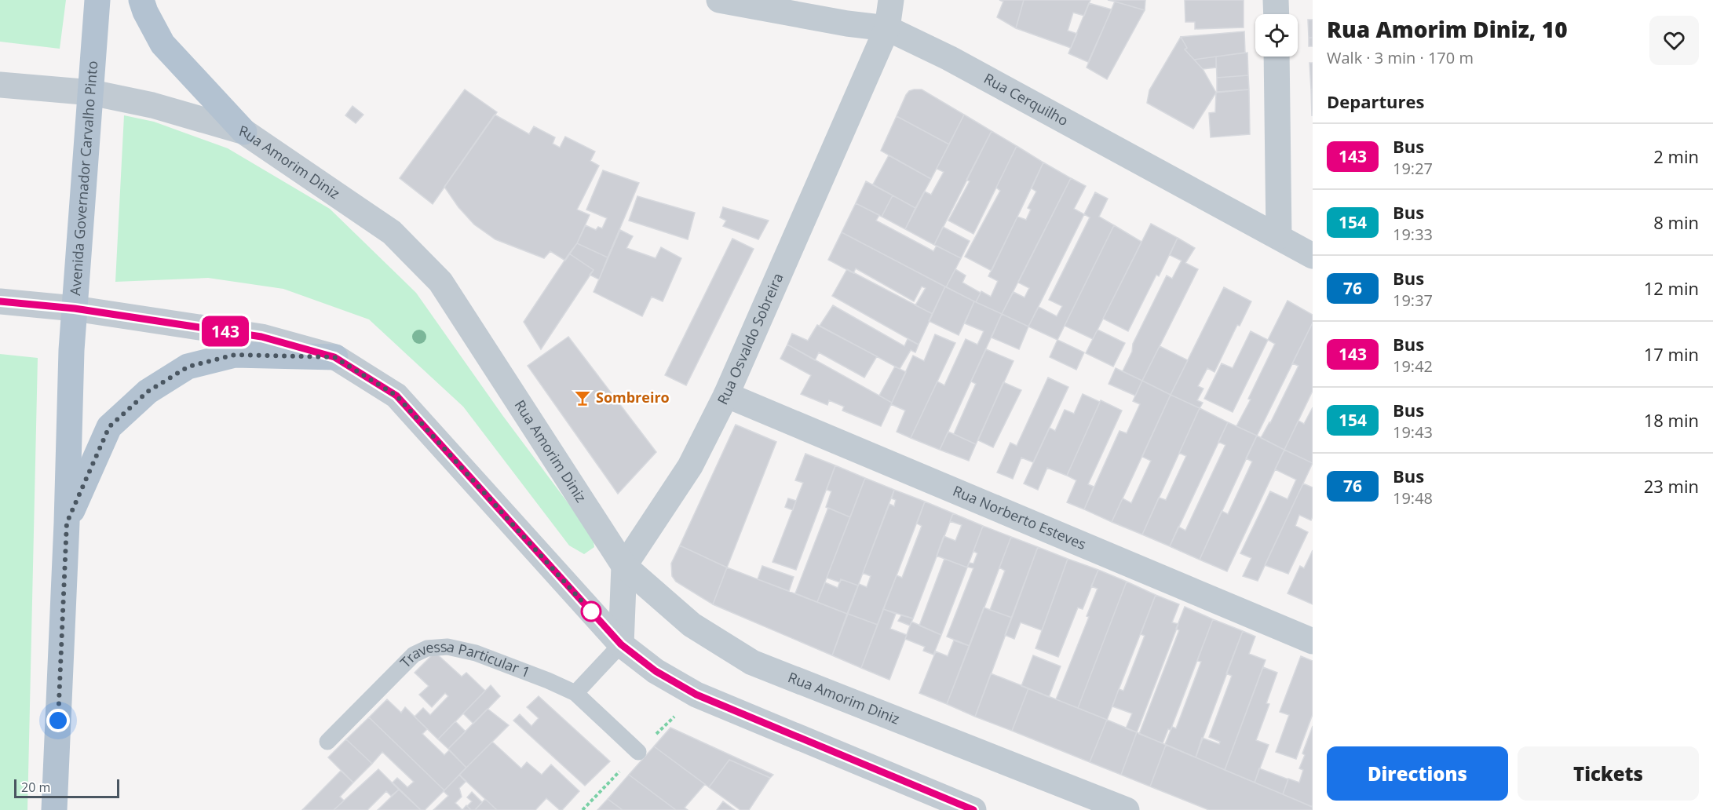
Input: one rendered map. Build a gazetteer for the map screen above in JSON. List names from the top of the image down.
{
  "streets": {
    "main road": ["Avenida Governador Carvalho Pinto"],
    "street": [
      "Rua Cerquilho",
      "Rua Amorim Diniz",
      "Rua Osvaldo Sobreira",
      "Rua Norberto Esteves"
    ],
    "lane": ["Travessa Particular 1"]
  },
  "crossings": [
    ["Rua Cerquilho", "Rua Osvaldo Sobreira"],
    ["Rua Amorim Diniz", "Avenida Governador Carvalho Pinto"],
    ["Rua Amorim Diniz", "Rua Osvaldo Sobreira"],
    ["Rua Osvaldo Sobreira", "Rua Norberto Esteves"]
  ],
  "places": {
    "bar": ["Sombreiro"]
  },
  "lines": ["bus line 143"],
  "scale_bar": "20 m",
  "page": {
    "on_map": "143",
    "heading": [
      ["Rua Amorim Diniz, 10", "Walk · 3 min · 170 m"],
      "Departures"
    ],
    "list": [
      {
        "mark": "143",
        "name": "Bus",
        "note": "19:27",
        "value": "2 min"
      },
      {
        "mark": "154",
        "name": "Bus",
        "note": "19:33",
        "value": "8 min"
      },
      {
        "mark": "76",
        "name": "Bus",
        "note": "19:37",
        "value": "12 min"
      },
      {
        "mark": "143",
        "name": "Bus",
        "note": "19:42",
        "value": "17 min"
      },
      {
        "mark": "154",
        "name": "Bus",
        "note": "19:43",
        "value": "18 min"
      },
      {
        "mark": "76",
        "name": "Bus",
        "note": "19:48",
        "value": "23 min"
      }
    ],
    "buttons": ["Directions", "Tickets"],
    "scale": "20 m"
  }
}
